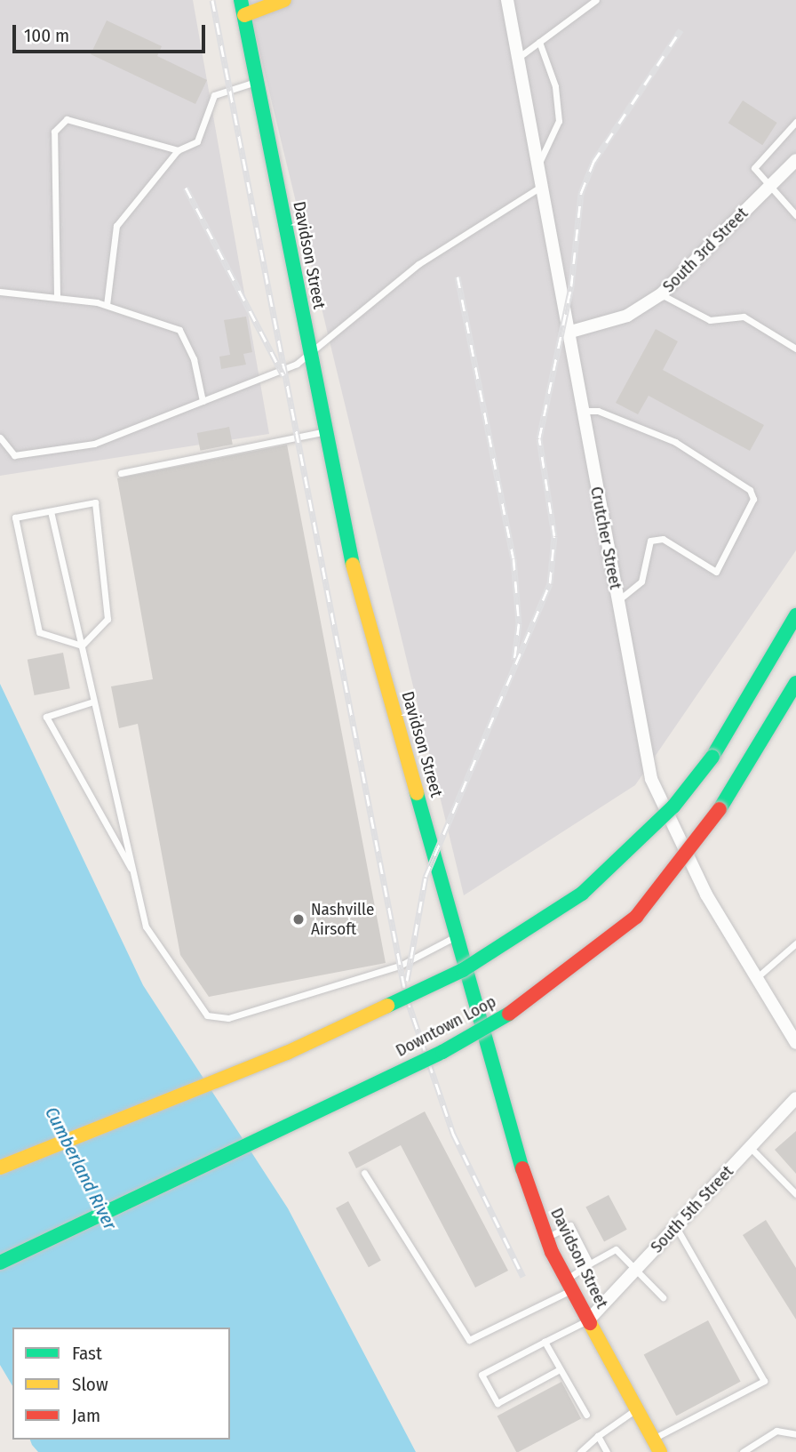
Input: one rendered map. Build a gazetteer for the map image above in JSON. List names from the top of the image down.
{
  "streets": {
    "main road": ["Davidson Street", "Downtown Loop"],
    "street": ["South 3rd Street", "Crutcher Street", "South 5th Street"]
  },
  "crossings": [
    ["South 3rd Street", "Crutcher Street"],
    ["Davidson Street", "South 5th Street"]
  ],
  "water": ["Cumberland River"],
  "places": ["Nashville Airsoft"],
  "legend": ["Fast", "Slow", "Jam"],
  "scale_bar": "100 m"
}
